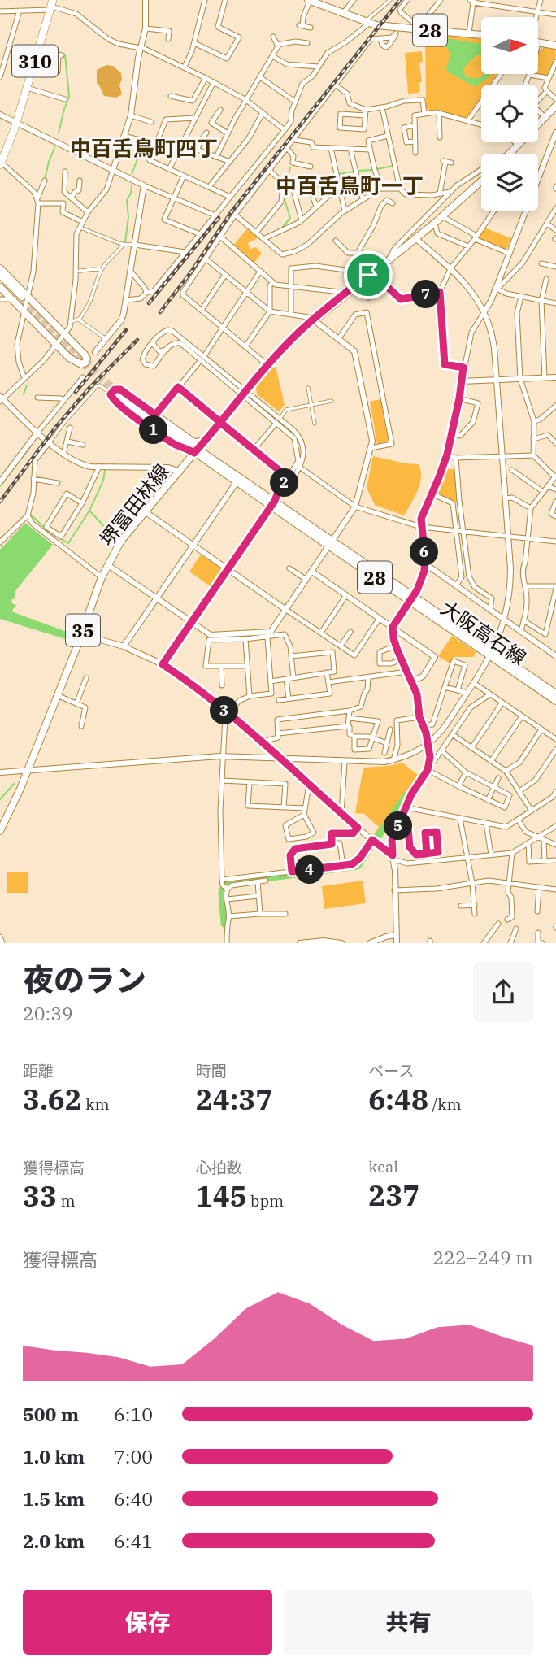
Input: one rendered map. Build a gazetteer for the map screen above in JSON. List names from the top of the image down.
{
  "streets": {
    "highway": ["310"],
    "main road": [
      "28",
      "堺富田林線",
      "35",
      "大阪高石線"
    ]
  },
  "crossings": [
    ["堺富田林線", "大阪高石線"]
  ],
  "districts": ["中百舌鳥町四丁", "中百舌鳥町一丁"],
  "north": "right",
  "page": {
    "pins": [
      "7",
      "1",
      "2",
      "6",
      "3",
      "5",
      "4"
    ],
    "heading": ["夜のラン", "20:39"],
    "stats": [
      ["距離", "3.62 km"],
      ["時間", "24:37"],
      ["ペース", "6:48 /km"],
      ["獲得標高", "33 m"],
      ["心拍数", "145 bpm"],
      ["kcal", "237"]
    ],
    "chart": ["獲得標高", "222–249 m"],
    "list": [
      {
        "name": "500 m",
        "note": "6:10"
      },
      {
        "name": "1.0 km",
        "note": "7:00"
      },
      {
        "name": "1.5 km",
        "note": "6:40"
      },
      {
        "name": "2.0 km",
        "note": "6:41"
      }
    ],
    "buttons": ["保存", "共有"]
  }
}
